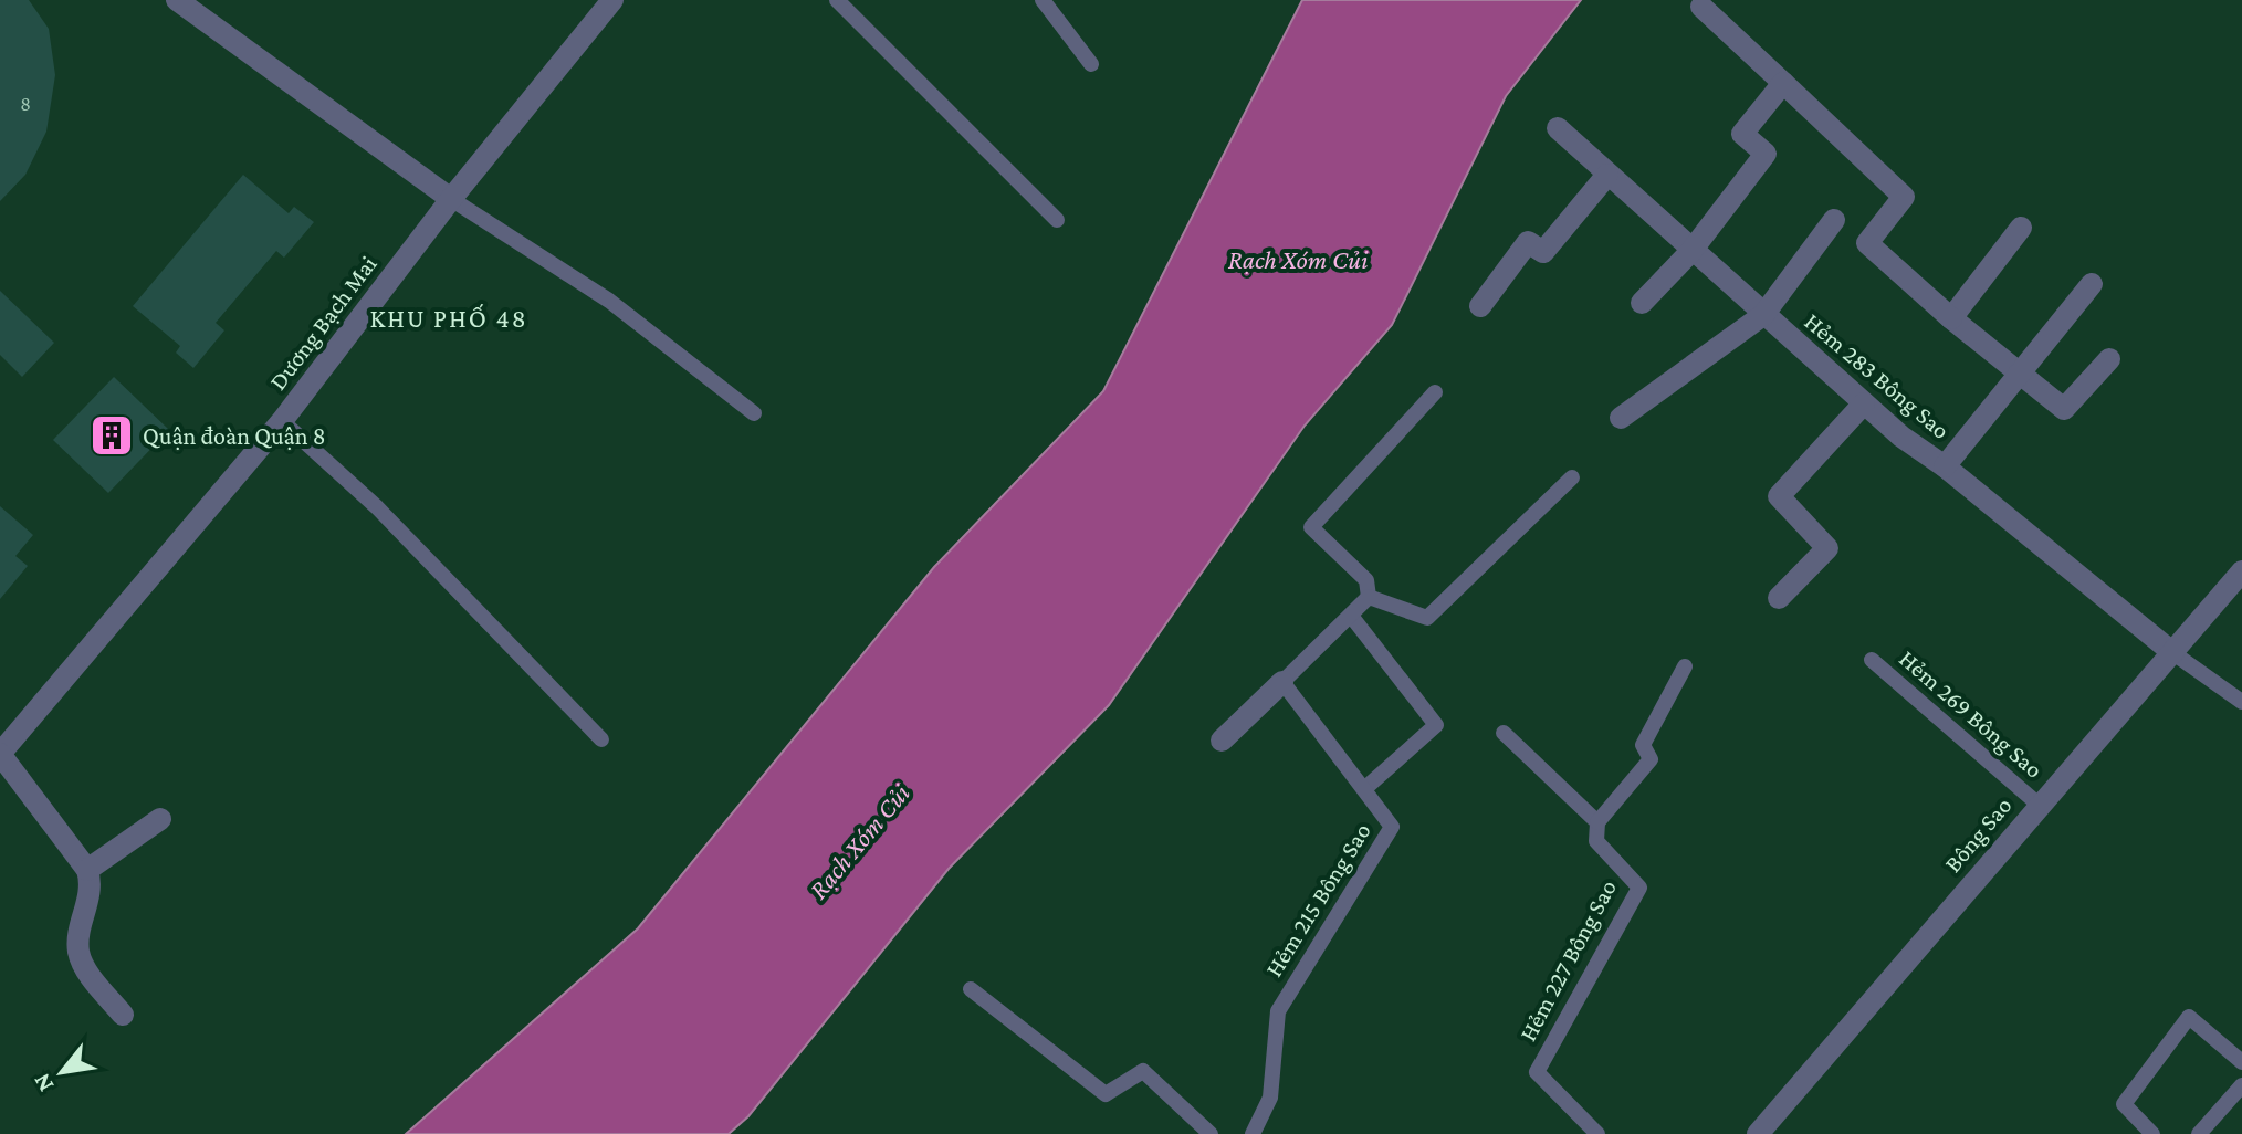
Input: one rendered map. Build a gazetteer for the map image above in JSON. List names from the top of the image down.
{
  "streets": {
    "street": ["Dương Bạch Mai", "Hẻm 283 Bông Sao", "Bông Sao"],
    "lane": ["Hẻm 269 Bông Sao", "Hẻm 215 Bông Sao", "Hẻm 227 Bông Sao"]
  },
  "crossings": [
    ["Hẻm 283 Bông Sao", "Bông Sao"],
    ["Hẻm 269 Bông Sao", "Bông Sao"]
  ],
  "districts": ["KHU PHỐ 48"],
  "water": ["Rạch Xóm Củi"],
  "places": {
    "building": ["Quận đoàn Quận 8"]
  },
  "house_numbers": ["8"],
  "north": "bottom left"
}
